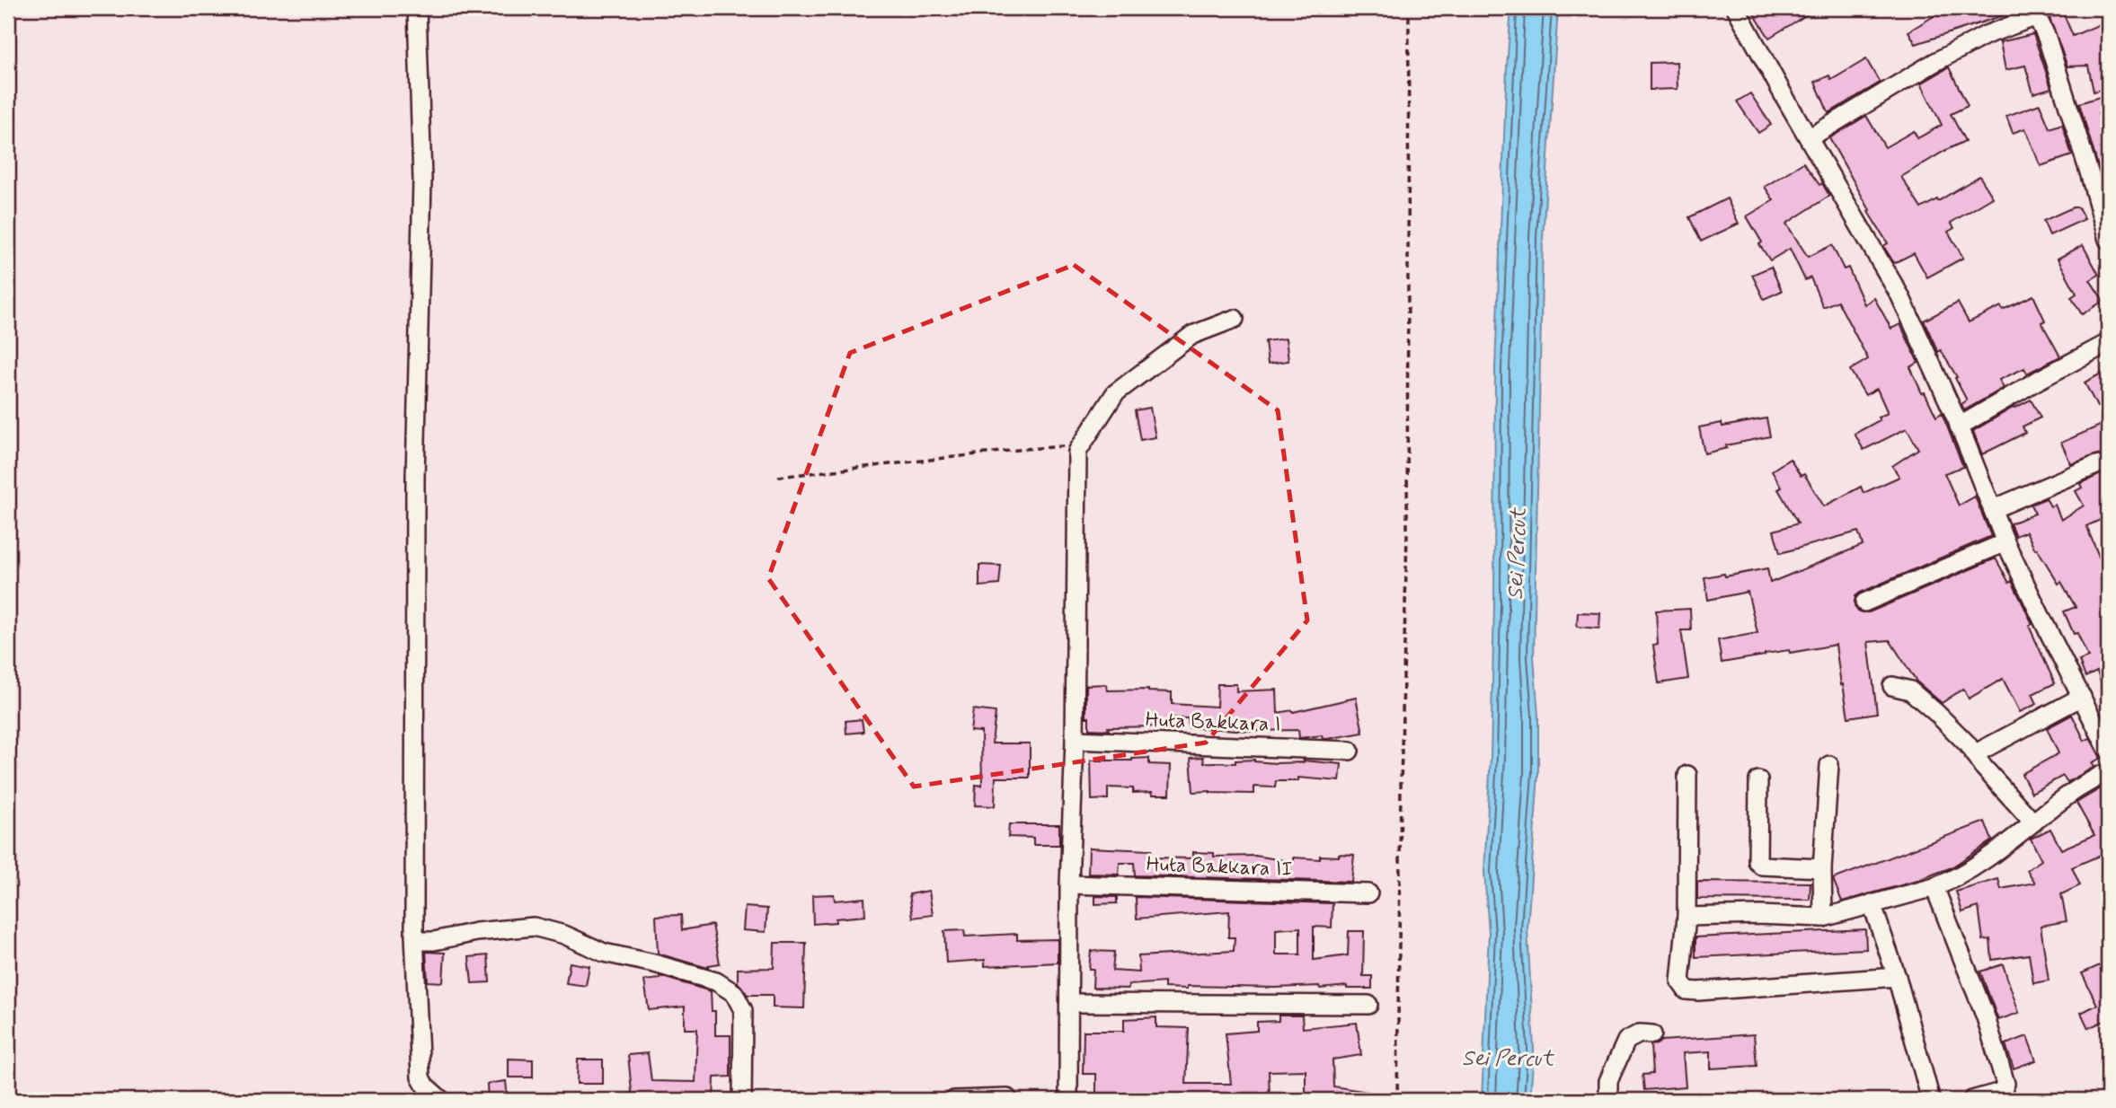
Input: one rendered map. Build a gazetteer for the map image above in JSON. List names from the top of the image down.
{
  "streets": {
    "street": ["Huta Bakkara I", "Huta Bakkara II"]
  },
  "water": ["Sei Percut"]
}
